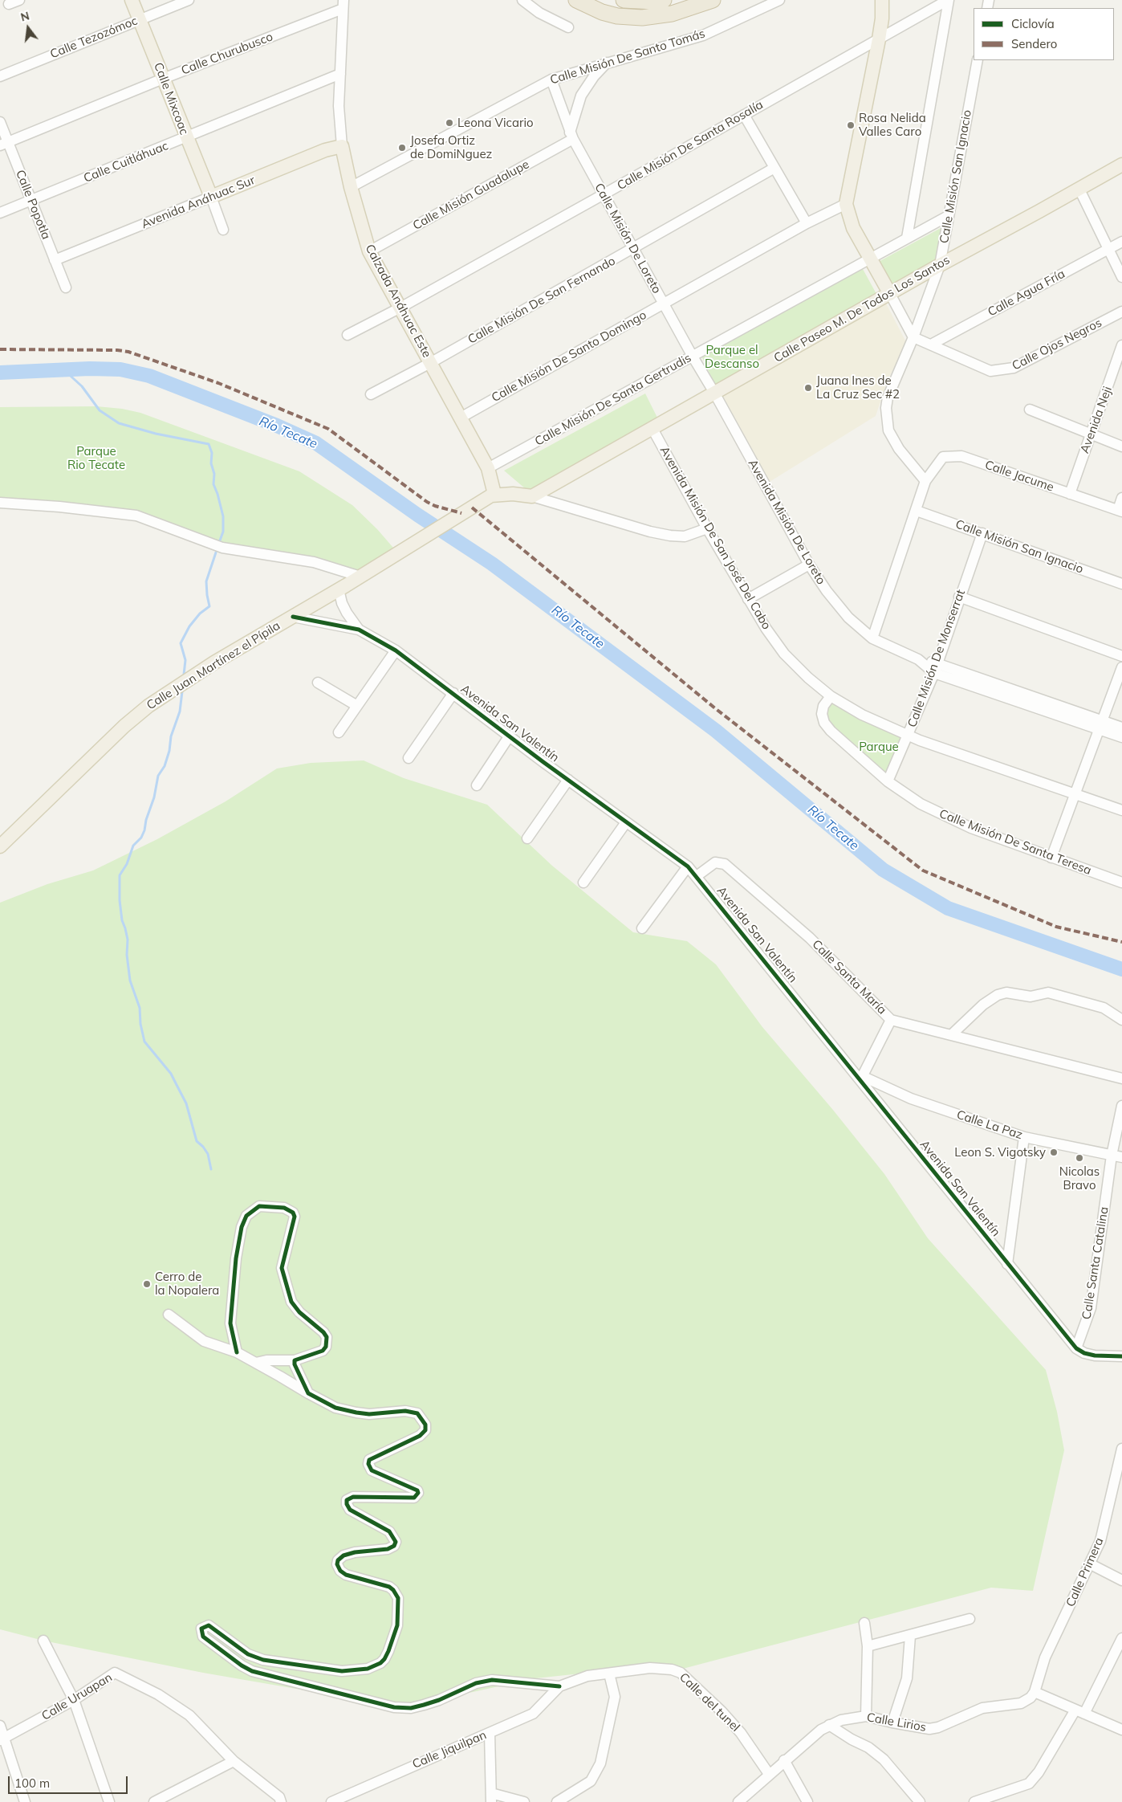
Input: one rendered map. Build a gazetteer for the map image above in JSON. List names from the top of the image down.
{
  "streets": {
    "main road": [
      "Calle Mixcoac",
      "Avenida Anáhuac Sur",
      "Calzada Anáhuac Este",
      "Calle Paseo M. De Todos Los Santos",
      "Calle Juan Martínez el Pípila"
    ],
    "street": [
      "Calle Tezozómoc",
      "Calle Churubusco",
      "Calle Misión De Santo Tomás",
      "Calle Misión De Santa Rosalía",
      "Calle Cuitláhuac",
      "Calle Misión San Ignacio",
      "Calle Misión Guadalupe",
      "Calle Popotla",
      "Calle Misión De Loreto",
      "Calle Agua Fría",
      "Calle Misión De San Fernando",
      "Calle Ojos Negros",
      "Calle Misión De Santo Domingo",
      "Calle Misión De Santa Gertrudis",
      "Avenida Neji",
      "Calle Jacume",
      "Avenida Misión De Loreto",
      "Avenida Misión De San José Del Cabo",
      "Calle Misión De Monserrat",
      "Avenida San Valentín",
      "Calle Misión De Santa Teresa",
      "Calle Santa María",
      "Calle La Paz",
      "Calle Santa Catalina",
      "Calle Primera",
      "Calle Uruapan",
      "Calle del tunel",
      "Calle Lirios",
      "Calle Jiquilpan"
    ]
  },
  "crossings": [
    ["Calle Tezozómoc", "Calle Mixcoac"],
    ["Calle Churubusco", "Calle Mixcoac"],
    ["Calle Churubusco", "Calle Popotla"],
    ["Calle Churubusco", "Calzada Anáhuac Este"],
    ["Calle Misión De Santo Tomás", "Calle Misión De Loreto"],
    ["Calle Misión De Santo Tomás", "Calzada Anáhuac Este"],
    ["Calle Mixcoac", "Calle Cuitláhuac"],
    ["Calle Mixcoac", "Avenida Anáhuac Sur"],
    ["Calle Misión De Santa Rosalía", "Calle Misión De Loreto"],
    ["Calle Misión De Santa Rosalía", "Calzada Anáhuac Este"],
    ["Calle Cuitláhuac", "Calle Popotla"],
    ["Calle Cuitláhuac", "Calzada Anáhuac Este"],
    ["Calle Misión San Ignacio", "Calle Paseo M. De Todos Los Santos"],
    ["Calle Misión San Ignacio", "Calle Misión De Santa Gertrudis"],
    ["Calle Misión San Ignacio", "Calle Jacume"],
    ["Calle Misión San Ignacio", "Calle Misión De Monserrat"],
    ["Calle Misión Guadalupe", "Calle Misión De Loreto"],
    ["Calle Misión Guadalupe", "Calzada Anáhuac Este"],
    ["Avenida Anáhuac Sur", "Calle Popotla"],
    ["Avenida Anáhuac Sur", "Calzada Anáhuac Este"],
    ["Calle Misión De Loreto", "Calle Misión De San Fernando"],
    ["Calle Misión De Loreto", "Calle Paseo M. De Todos Los Santos"],
    ["Calle Misión De Loreto", "Calle Misión De Santo Domingo"],
    ["Calle Misión De Loreto", "Calle Misión De Santa Gertrudis"],
    ["Calle Misión De Loreto", "Avenida Misión De Loreto"],
    ["Calle Agua Fría", "Calle Ojos Negros"],
    ["Calle Misión De San Fernando", "Calzada Anáhuac Este"],
    ["Calzada Anáhuac Este", "Calle Misión De Santo Domingo"],
    ["Calzada Anáhuac Este", "Calle Misión De Santa Gertrudis"],
    ["Calzada Anáhuac Este", "Calle Juan Martínez el Pípila"],
    ["Calle Paseo M. De Todos Los Santos", "Avenida Misión De Loreto"],
    ["Calle Paseo M. De Todos Los Santos", "Avenida Misión De San José Del Cabo"],
    ["Avenida Neji", "Calle Jacume"],
    ["Avenida Misión De San José Del Cabo", "Calle Misión De Monserrat"],
    ["Avenida Misión De San José Del Cabo", "Calle Misión De Santa Teresa"],
    ["Calle Misión De Monserrat", "Calle Misión De Santa Teresa"],
    ["Calle Juan Martínez el Pípila", "Avenida San Valentín"],
    ["Avenida San Valentín", "Calle Santa María"],
    ["Avenida San Valentín", "Calle La Paz"],
    ["Avenida San Valentín", "Calle Santa Catalina"],
    ["Calle La Paz", "Calle Santa Catalina"],
    ["Calle Primera", "Calle Lirios"],
    ["Calle del tunel", "Calle Lirios"],
    ["Calle del tunel", "Calle Jiquilpan"]
  ],
  "water": ["Río Tecate"],
  "parks": ["Parque el Descanso", "Parque Rio Tecate", "Parque"],
  "places": [
    "Leona Vicario",
    "Rosa Nelida Valles Caro",
    "Josefa Ortiz de DomiNguez",
    "Juana Ines de La Cruz Sec #2",
    "Leon S. Vigotsky",
    "Nicolas Bravo",
    "Cerro de la Nopalera"
  ],
  "legend": ["Ciclovía", "Sendero"],
  "scale_bar": "100 m",
  "north": "top"
}
